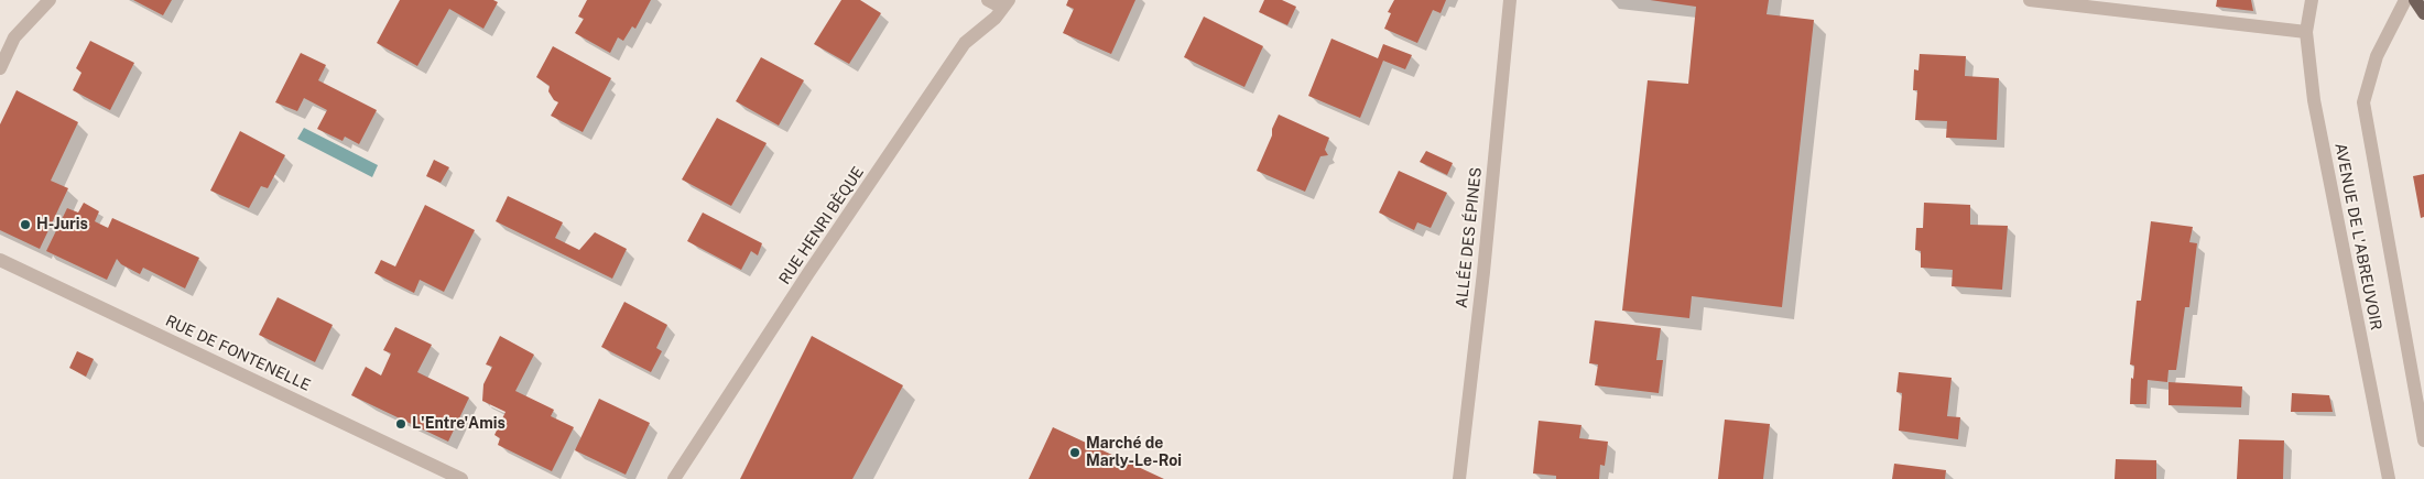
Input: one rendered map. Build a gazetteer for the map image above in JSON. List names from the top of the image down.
{
  "streets": {
    "street": [
      "RUE HENRI BÈQUE",
      "AVENUE DE L'ABREUVOIR",
      "ALLÉE DES ÉPINES",
      "RUE DE FONTENELLE"
    ]
  },
  "places": ["H-Juris", "L'Entre'Amis", "Marché de Marly-Le-Roi"]
}
